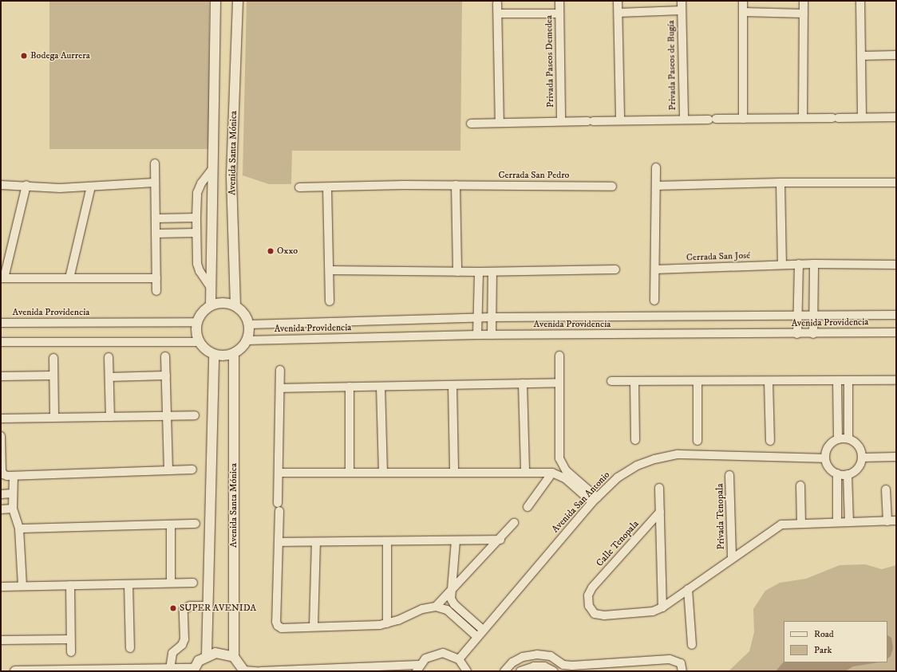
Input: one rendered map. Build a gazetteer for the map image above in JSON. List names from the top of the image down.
{
  "streets": {
    "street": [
      "Privada Paseos Demedea",
      "Privada Paseos de Bugía",
      "Avenida Santa Mónica",
      "Cerrada San Pedro",
      "Cerrada San José",
      "Avenida Providencia",
      "Avenida San Antonio",
      "Privada Tenopala",
      "Calle Tenopala"
    ]
  },
  "crossings": [
    ["Privada Paseos Demedea", "Privada Paseos de Bugía"],
    ["Avenida Santa Mónica", "Avenida Providencia"],
    ["Privada Tenopala", "Calle Tenopala"]
  ],
  "places": ["Bodega Aurrera", "Oxxo", "SUPER AVENIDA"],
  "legend": ["Road", "Park"]
}
